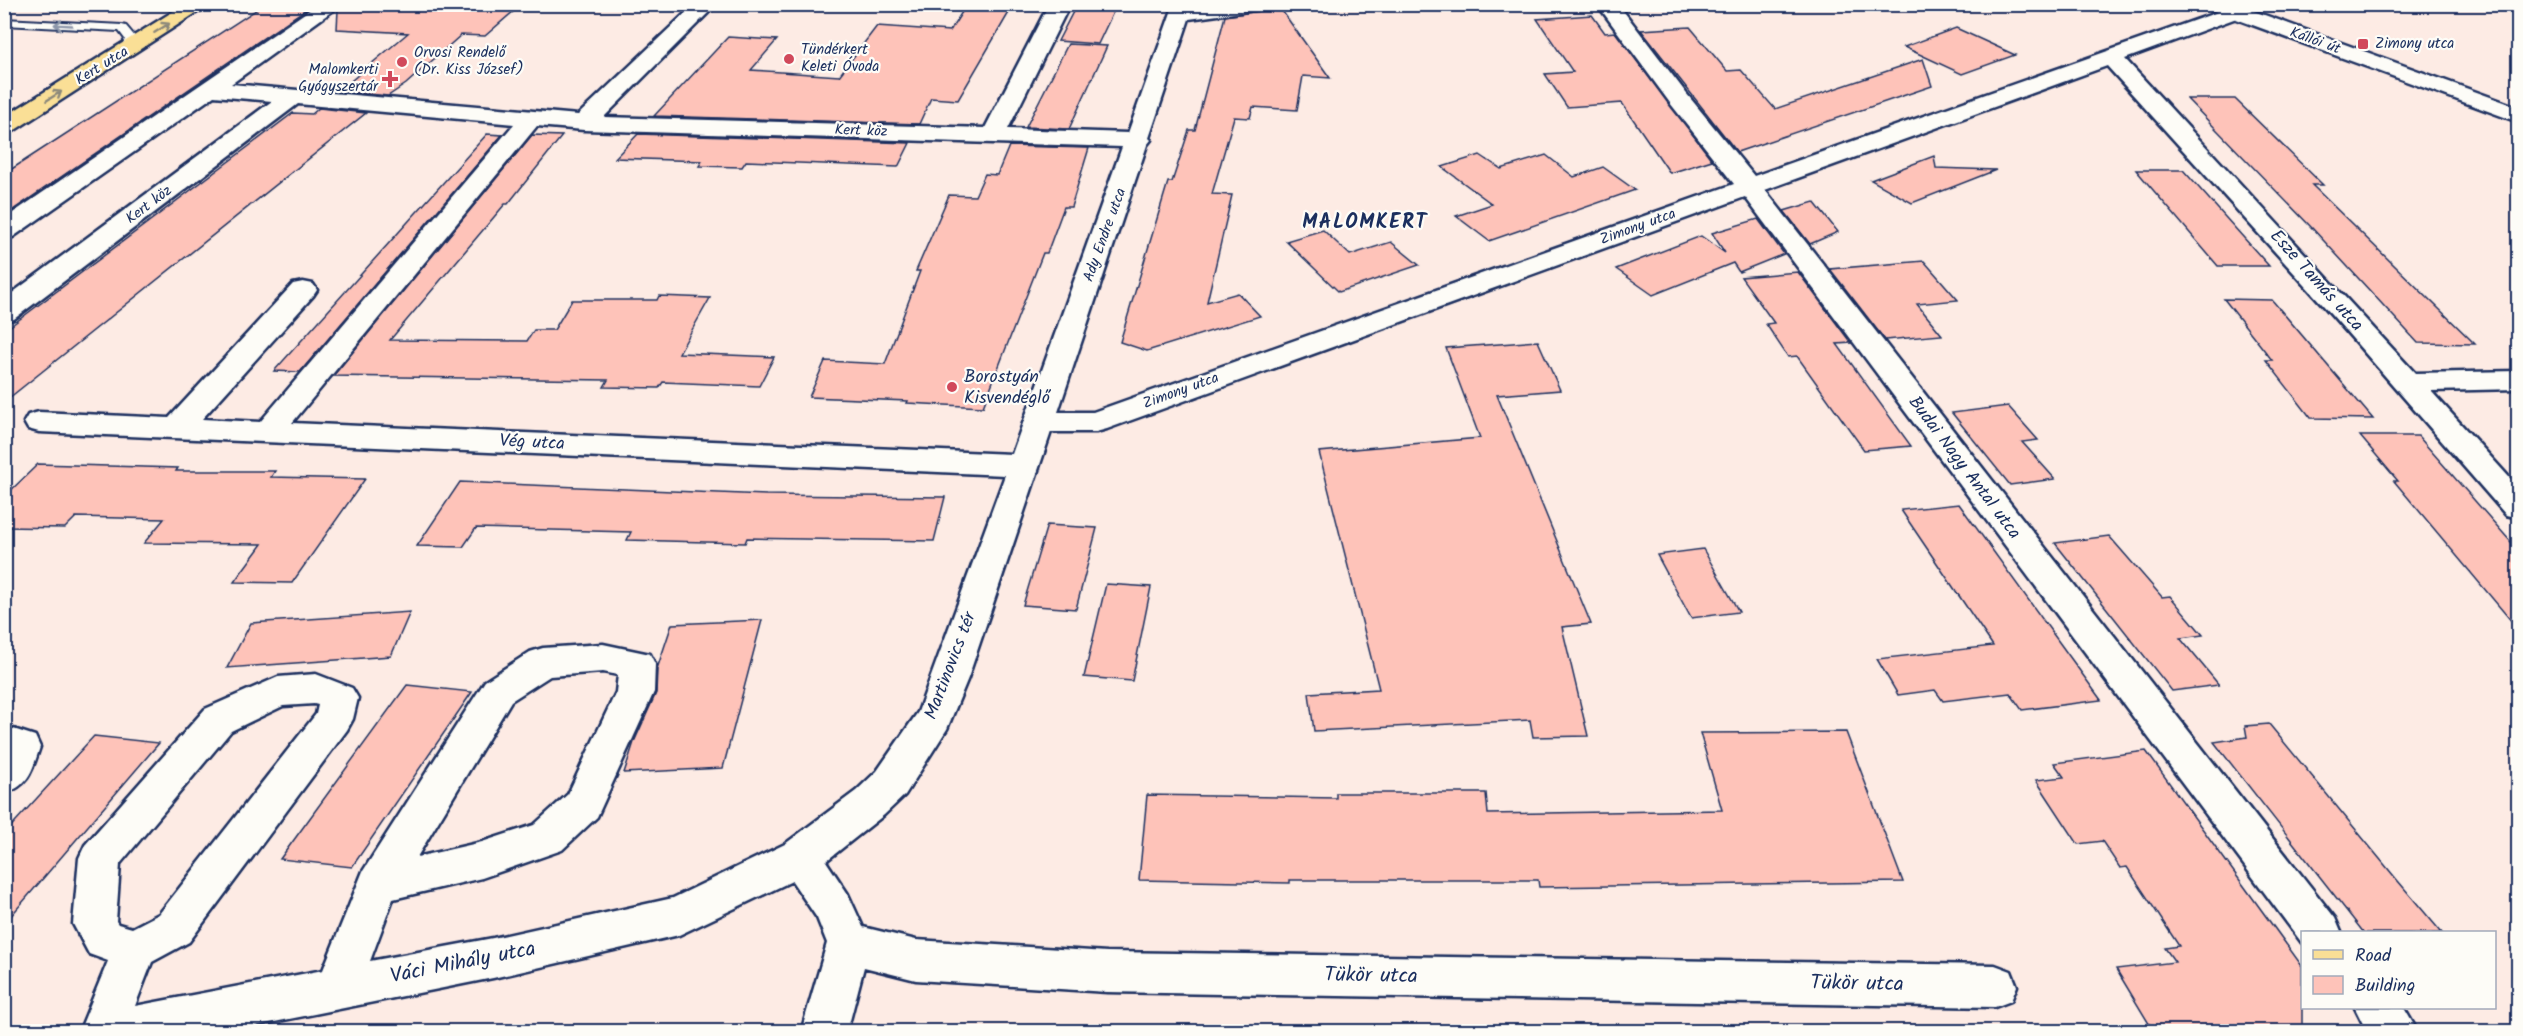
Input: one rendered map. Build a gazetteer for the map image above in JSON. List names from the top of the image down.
{
  "streets": {
    "main road": ["Kert utca"],
    "street": [
      "Kállói út",
      "Kert köz",
      "Zimony utca",
      "Ady Endre utca",
      "Esze Tamás utca",
      "Vég utca",
      "Budai Nagy Antal utca",
      "Martinovics tér",
      "Váci Mihály utca",
      "Tükör utca"
    ]
  },
  "crossings": [
    ["Kállói út", "Zimony utca"],
    ["Kert köz", "Ady Endre utca"],
    ["Zimony utca", "Ady Endre utca"],
    ["Zimony utca", "Esze Tamás utca"],
    ["Zimony utca", "Budai Nagy Antal utca"],
    ["Ady Endre utca", "Vég utca"],
    ["Ady Endre utca", "Martinovics tér"],
    ["Vég utca", "Martinovics tér"],
    ["Martinovics tér", "Váci Mihály utca"]
  ],
  "one_way": ["Kert utca"],
  "districts": ["MALOMKERT"],
  "places": {
    "transit": ["Zimony utca"],
    "other": ["Tündérkert Keleti Óvoda", "Orvosi Rendelő (Dr. Kiss József)", "Borostyán Kisvendéglő"],
    "health": ["Malomkerti Gyógyszertár"]
  },
  "legend": ["Road", "Building"]
}
